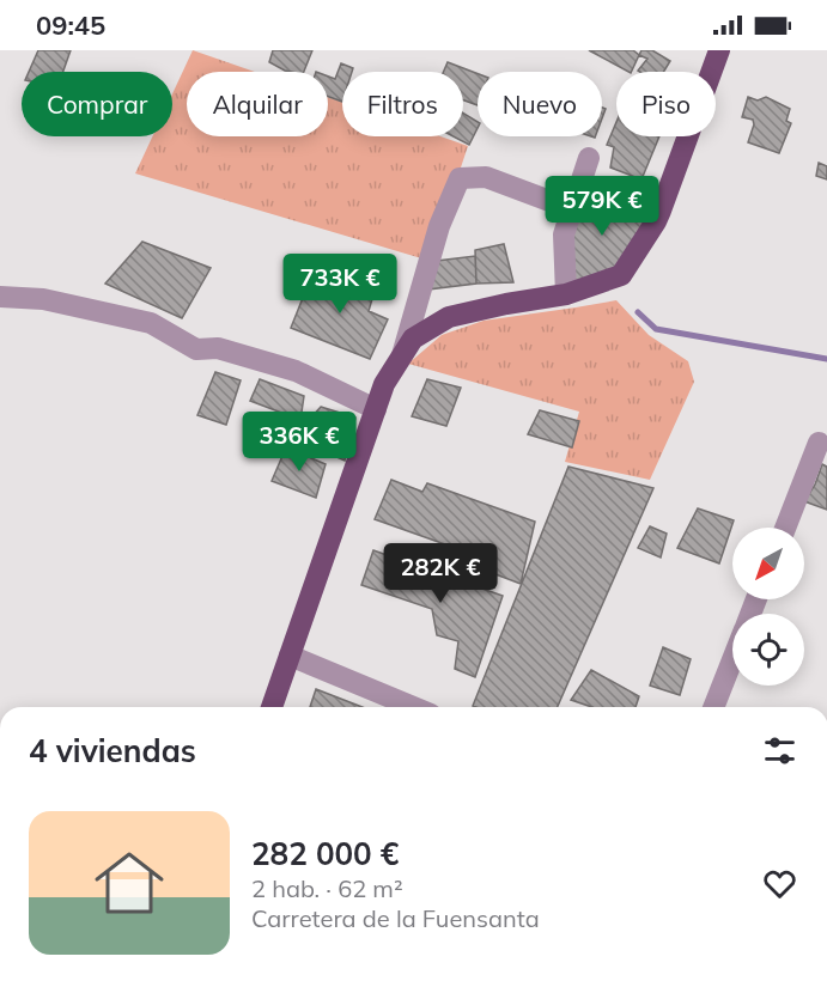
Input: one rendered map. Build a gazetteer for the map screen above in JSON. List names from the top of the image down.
{
  "north": "bottom left",
  "page": {
    "status": "09:45",
    "chip": [
      "Comprar",
      "Alquilar",
      "Filtros",
      "Nuevo",
      "Piso"
    ],
    "price": [
      "579K €",
      "733K €",
      "336K €",
      "282K €"
    ],
    "heading": "4 viviendas",
    "list": [
      {
        "name": "282 000 €",
        "note": "2 hab. · 62 m² · Carretera de la Fuensanta"
      }
    ]
  }
}
